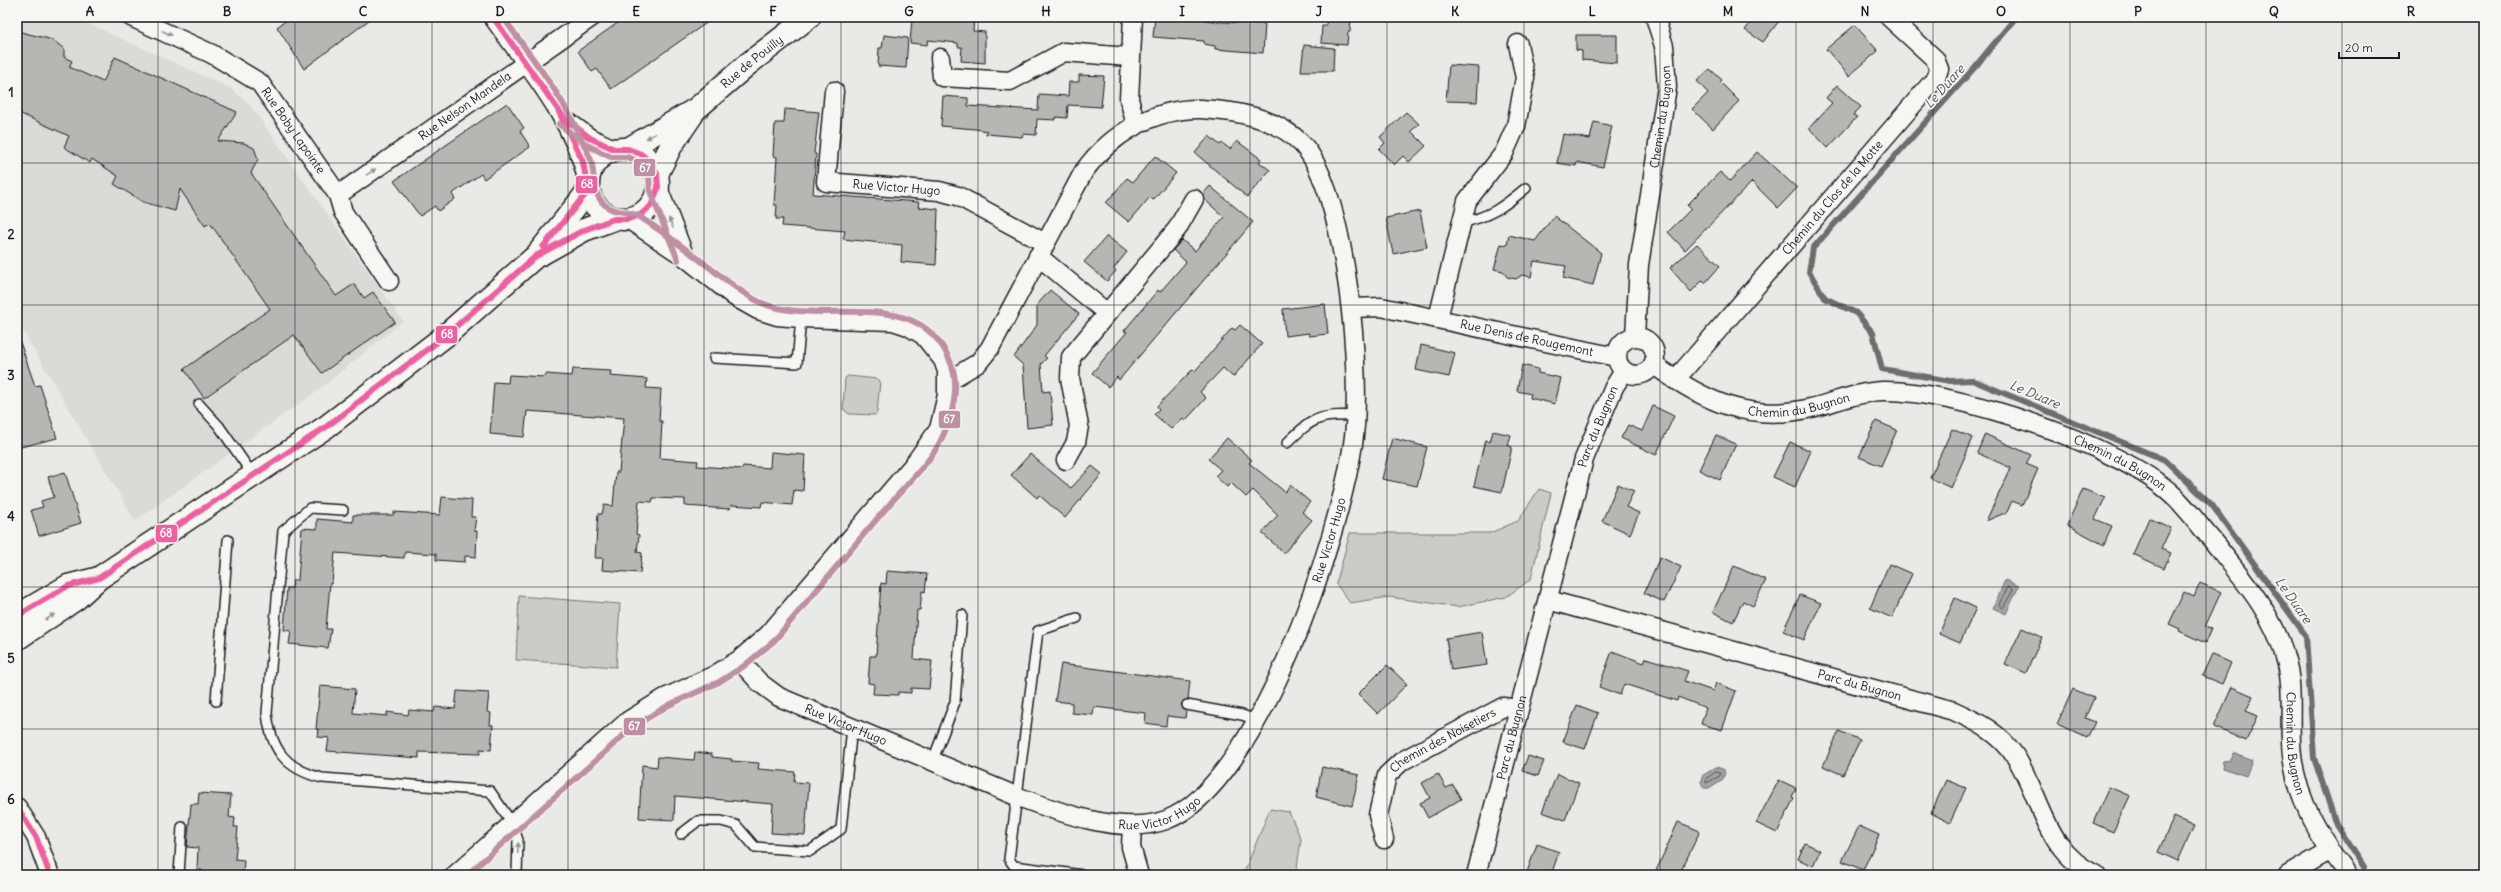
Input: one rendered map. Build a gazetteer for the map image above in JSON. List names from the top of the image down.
{
  "streets": {
    "street": [
      "Rue de Pouilly",
      "Rue Nelson Mandela",
      "Chemin du Bugnon",
      "Rue Boby Lapointe",
      "Rue Victor Hugo",
      "Chemin du Clos de la Motte",
      "Rue Denis de Rougemont",
      "Parc du Bugnon",
      "Chemin des Noisetiers"
    ]
  },
  "crossings": [
    ["Rue Nelson Mandela", "Rue Boby Lapointe"],
    ["Chemin du Bugnon", "Chemin du Clos de la Motte"],
    ["Chemin du Bugnon", "Rue Denis de Rougemont"],
    ["Chemin du Bugnon", "Parc du Bugnon"],
    ["Rue Victor Hugo", "Rue Denis de Rougemont"],
    ["Rue Denis de Rougemont", "Parc du Bugnon"],
    ["Parc du Bugnon", "Chemin des Noisetiers"]
  ],
  "one_way": ["Rue Nelson Mandela", "Rue Boby Lapointe"],
  "water": ["Le Duare"],
  "lines": ["transit line 68", "transit line 67"],
  "scale_bar": "20 m",
  "grid": {
    "columns": [
      "A",
      "B",
      "C",
      "D",
      "E",
      "F",
      "G",
      "H",
      "I",
      "J",
      "K",
      "L",
      "M",
      "N",
      "O",
      "P",
      "Q",
      "R"
    ],
    "rows": [
      "1",
      "2",
      "3",
      "4",
      "5",
      "6"
    ]
  }
}
